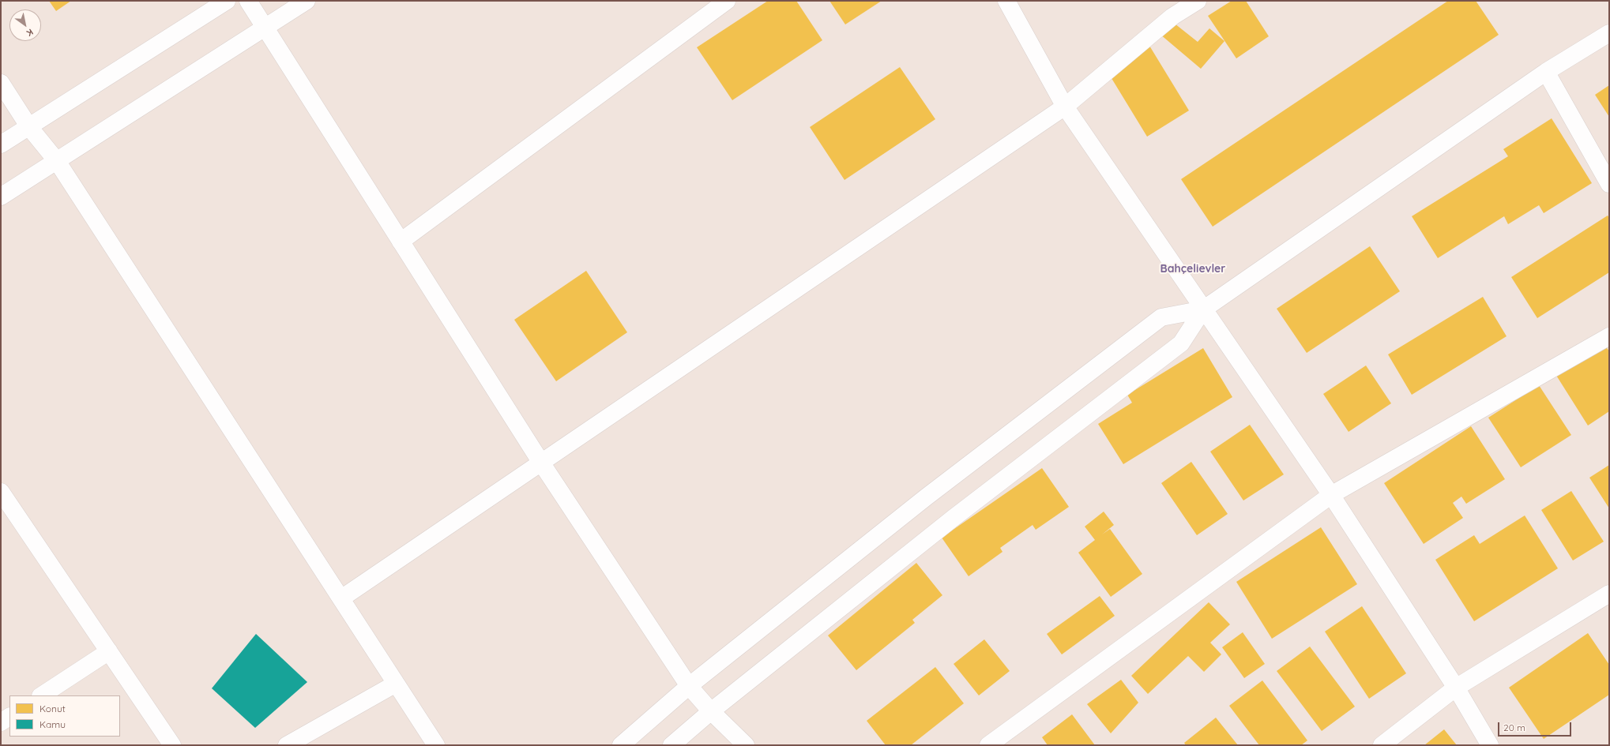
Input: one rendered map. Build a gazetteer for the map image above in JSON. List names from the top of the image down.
{
  "districts": ["Bahçelievler"],
  "legend": ["Konut", "Kamu"],
  "scale_bar": "20 m",
  "north": "bottom right"
}
